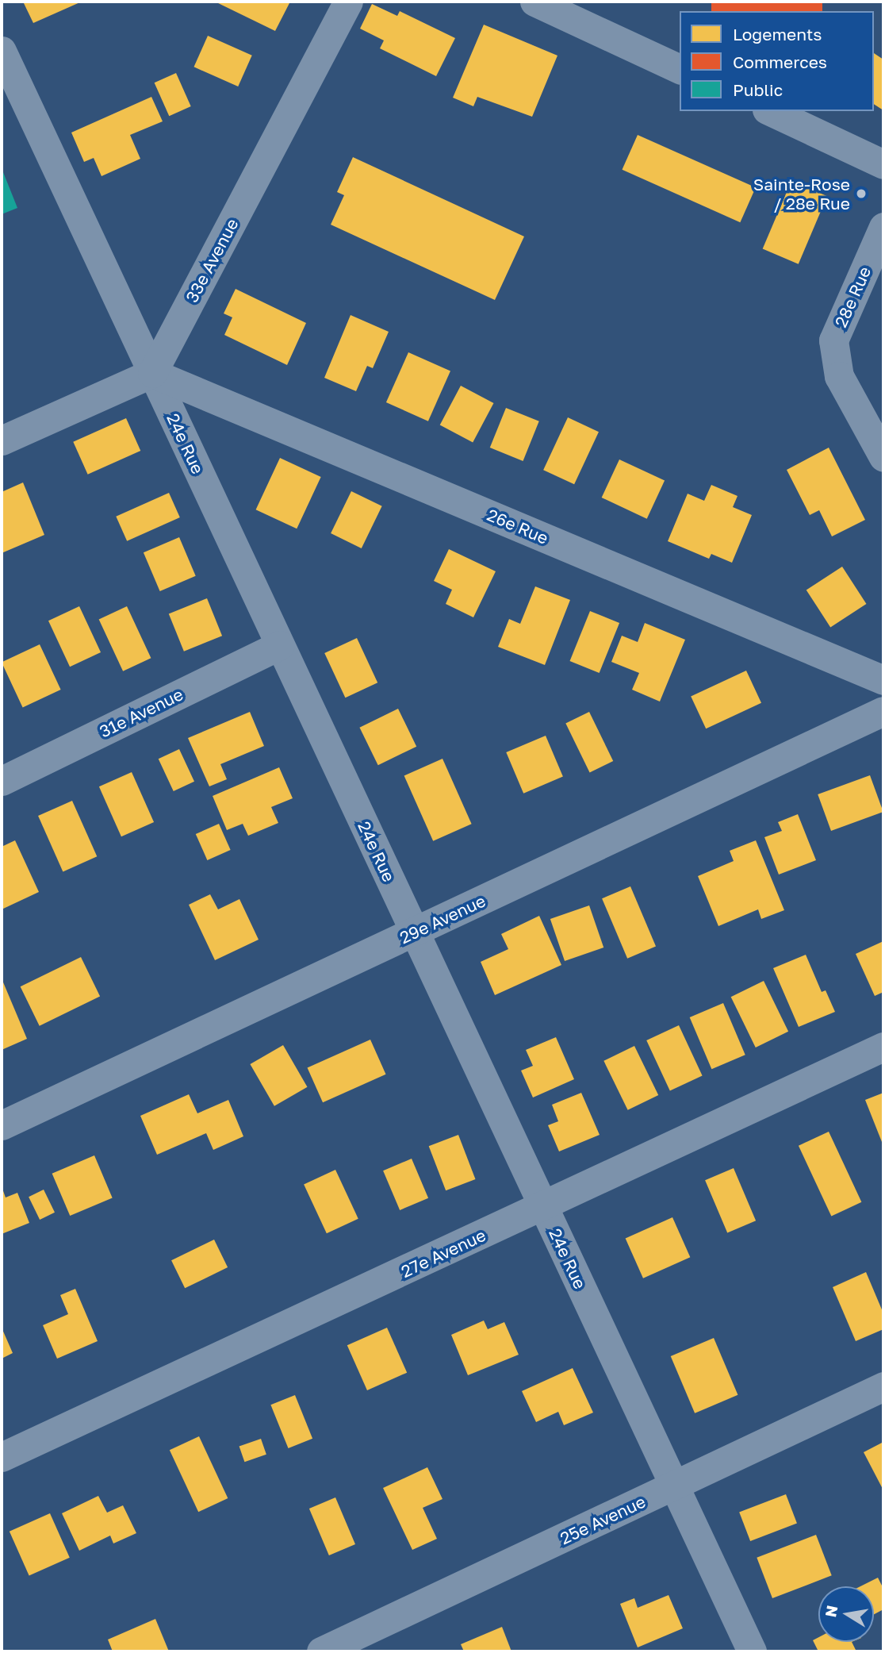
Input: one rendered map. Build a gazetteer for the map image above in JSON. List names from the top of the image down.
{
  "streets": {
    "street": [
      "33e Avenue",
      "28e Rue",
      "24e Rue",
      "26e Rue",
      "31e Avenue",
      "29e Avenue",
      "27e Avenue",
      "25e Avenue"
    ]
  },
  "crossings": [
    ["33e Avenue", "24e Rue"],
    ["33e Avenue", "26e Rue"],
    ["24e Rue", "26e Rue"],
    ["24e Rue", "31e Avenue"],
    ["24e Rue", "29e Avenue"],
    ["24e Rue", "27e Avenue"],
    ["24e Rue", "25e Avenue"]
  ],
  "places": ["Sainte-Rose / 28e Rue"],
  "legend": ["Logements", "Commerces", "Public"],
  "north": "left"
}
